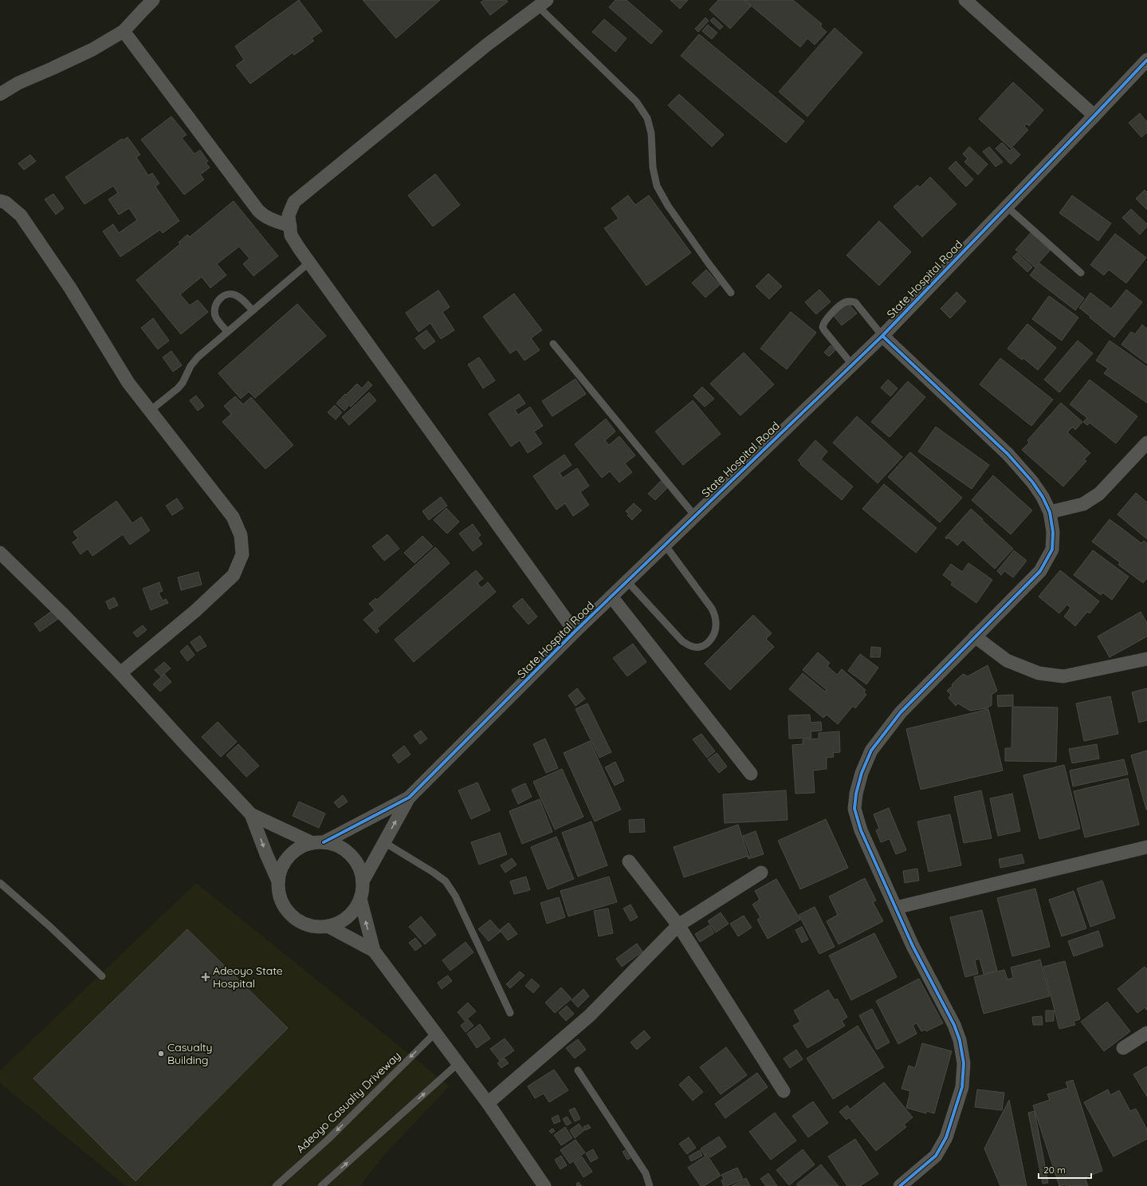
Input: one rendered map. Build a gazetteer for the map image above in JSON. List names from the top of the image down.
{
  "streets": {
    "street": ["State Hospital Road"],
    "lane": ["Adeoyo Casualty Driveway"]
  },
  "places": {
    "health": ["Adeoyo State Hospital"],
    "other": ["Casualty Building"]
  },
  "scale_bar": "20 m"
}
